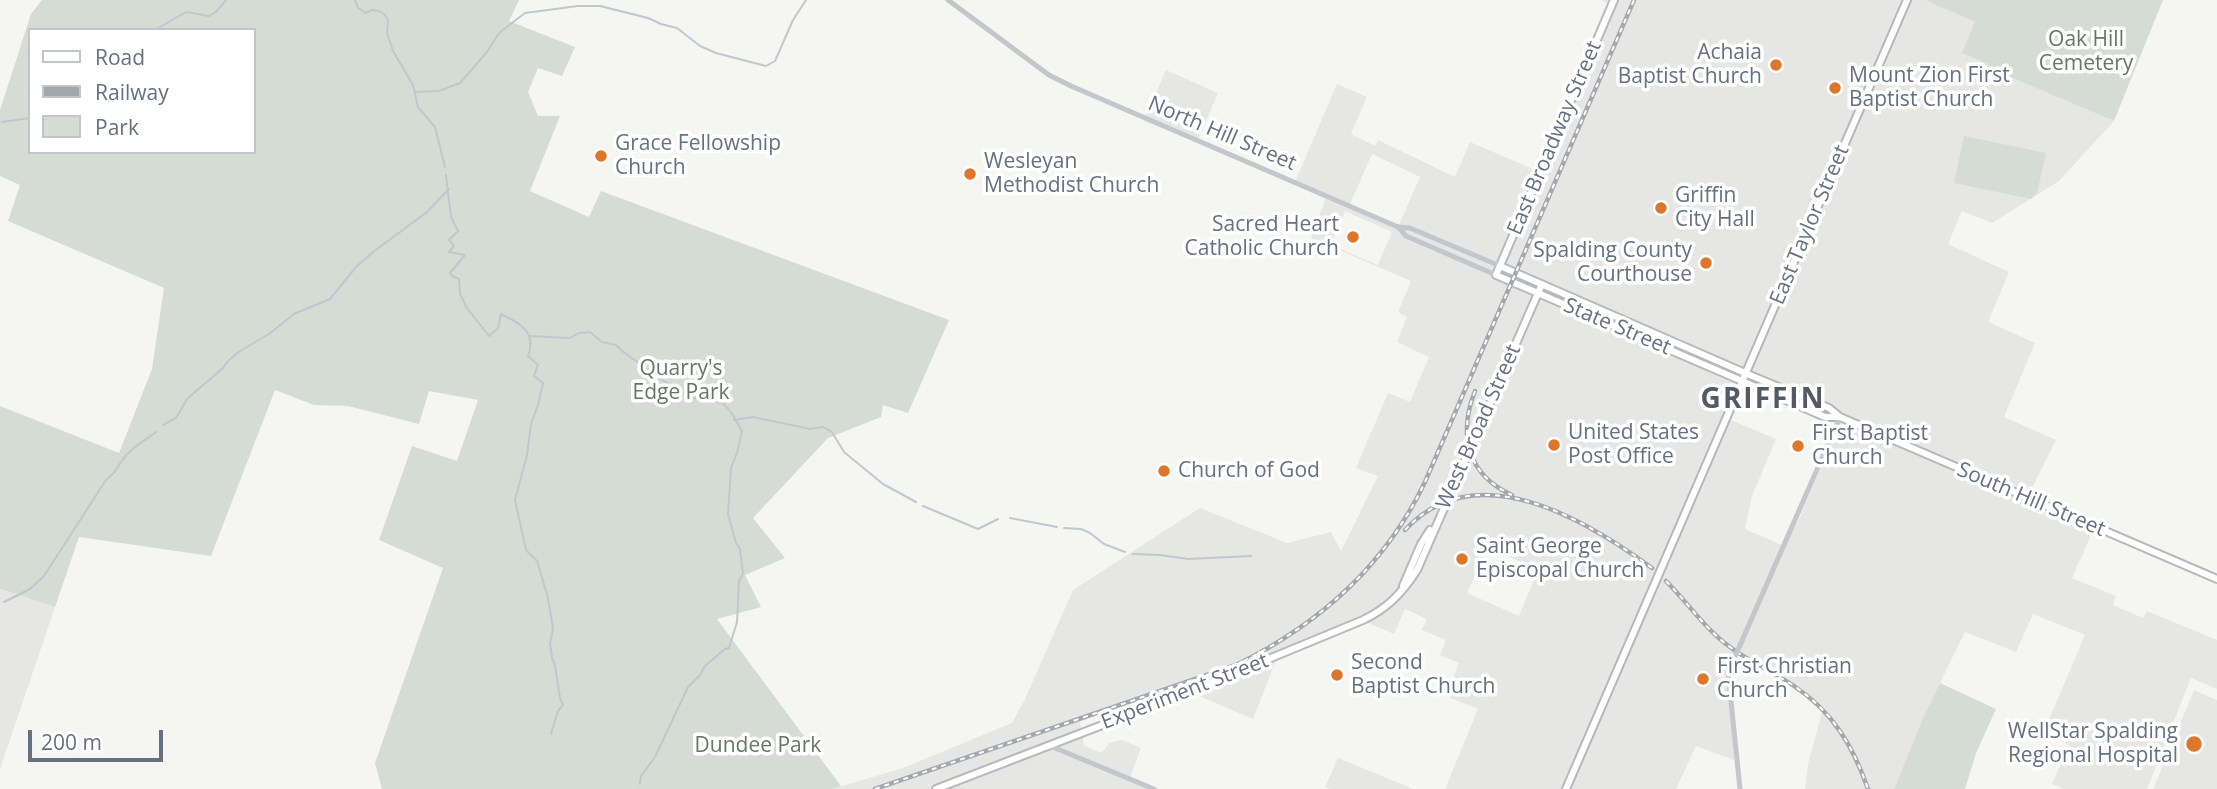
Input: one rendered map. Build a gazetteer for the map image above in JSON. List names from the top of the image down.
{
  "streets": {
    "main road": [
      "East Broadway Street",
      "East Taylor Street",
      "State Street",
      "West Broad Street",
      "South Hill Street",
      "Experiment Street"
    ],
    "street": ["North Hill Street"]
  },
  "crossings": [
    ["North Hill Street", "East Broadway Street"],
    ["North Hill Street", "State Street"],
    ["North Hill Street", "South Hill Street"],
    ["East Broadway Street", "State Street"],
    ["East Broadway Street", "South Hill Street"],
    ["East Taylor Street", "State Street"],
    ["East Taylor Street", "South Hill Street"],
    ["State Street", "West Broad Street"],
    ["State Street", "South Hill Street"],
    ["West Broad Street", "South Hill Street"],
    ["West Broad Street", "Experiment Street"]
  ],
  "districts": ["GRIFFIN"],
  "parks": ["Oak Hill Cemetery", "Quarry's Edge Park", "Dundee Park"],
  "places": [
    "Achaia Baptist Church",
    "Mount Zion First Baptist Church",
    "Grace Fellowship Church",
    "Wesleyan Methodist Church",
    "Griffin City Hall",
    "Sacred Heart Catholic Church",
    "Spalding County Courthouse",
    "United States Post Office",
    "First Baptist Church",
    "Church of God",
    "Saint George Episcopal Church",
    "Second Baptist Church",
    "First Christian Church",
    "WellStar Spalding Regional Hospital"
  ],
  "legend": ["Road", "Railway", "Park"],
  "scale_bar": "200 m"
}
